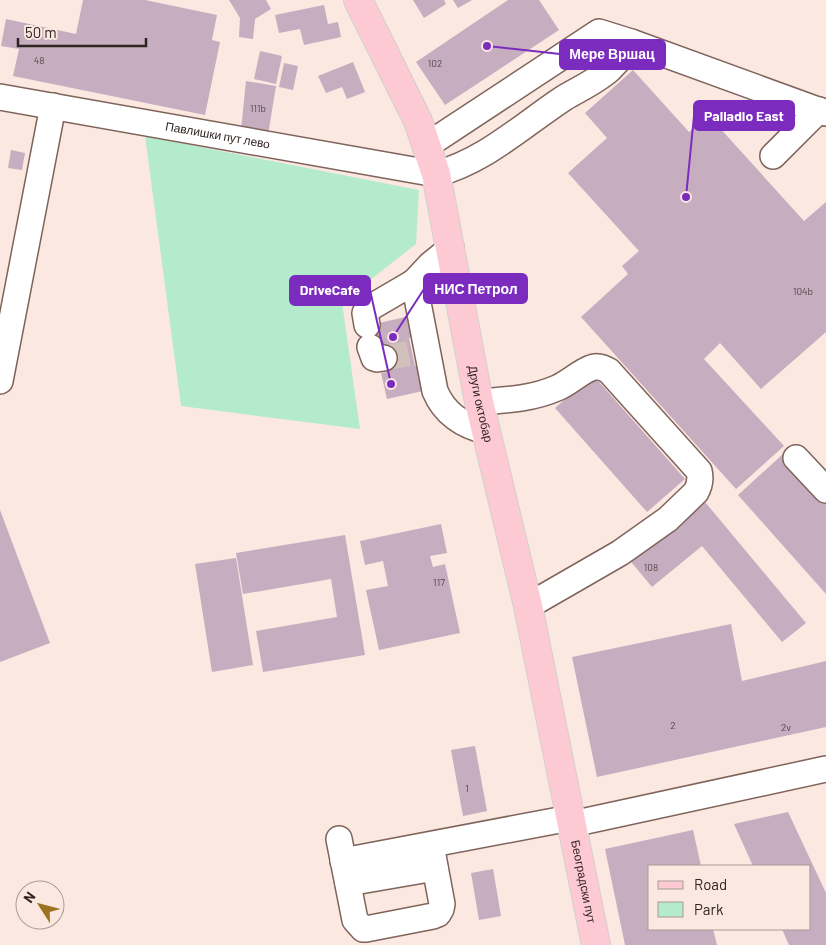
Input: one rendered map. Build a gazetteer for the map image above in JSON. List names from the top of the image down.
{
  "streets": {
    "main road": ["Други октобар", "Београдски пут"],
    "street": ["Павлишки пут лево"]
  },
  "crossings": [
    ["Павлишки пут лево", "Други октобар"],
    ["Други октобар", "Београдски пут"]
  ],
  "places": [
    "Мере Вршац",
    "Palladio East",
    "НИС Петрол",
    "DriveCafe"
  ],
  "house_numbers": [
    "48",
    "102",
    "111b",
    "104b",
    "108",
    "117",
    "2",
    "2v",
    "1"
  ],
  "legend": ["Road", "Park"],
  "scale_bar": "50 m",
  "north": "top left"
}
